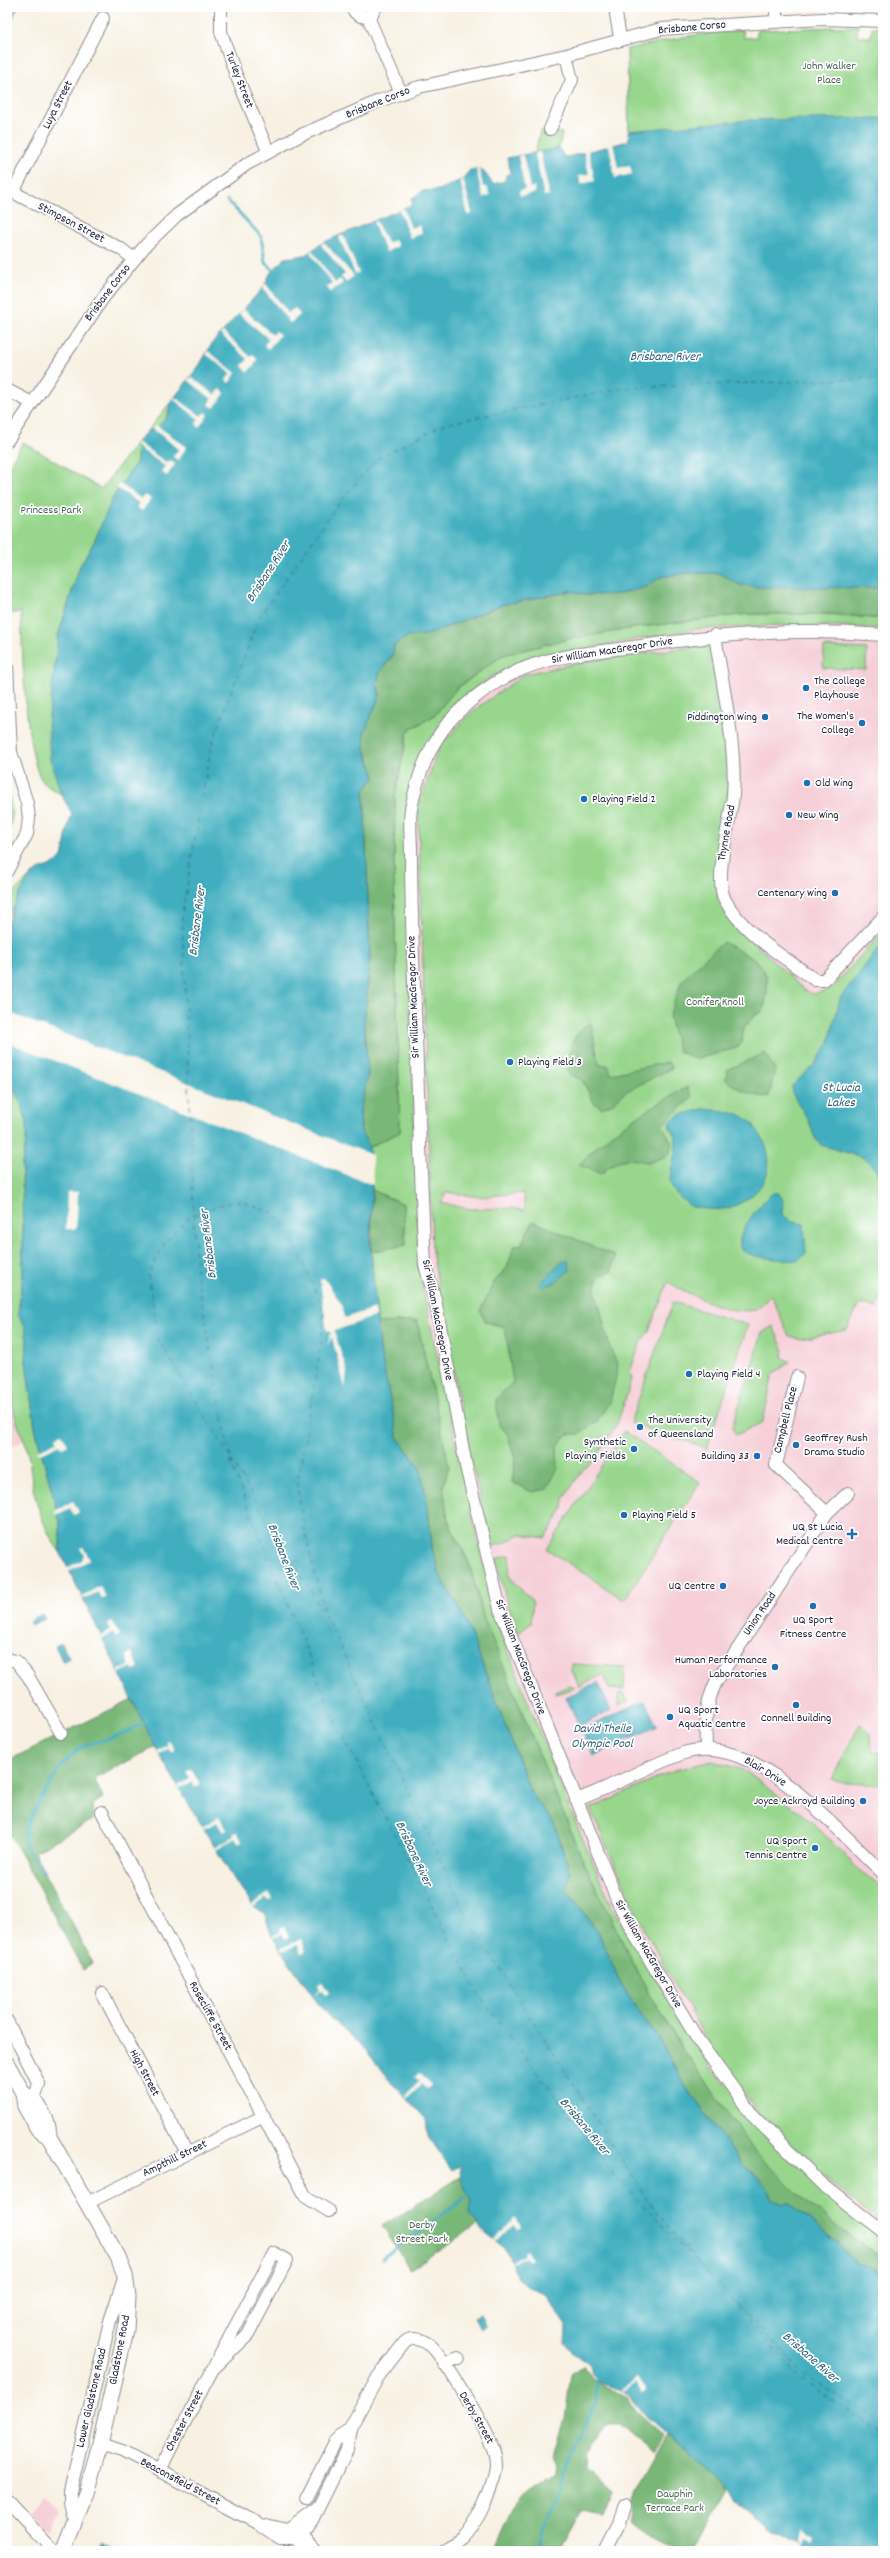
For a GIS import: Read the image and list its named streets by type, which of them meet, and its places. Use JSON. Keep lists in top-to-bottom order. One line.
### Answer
{"streets":{"main road":["Gladstone Road"],"street":["Brisbane Corso","Turley Street","Luya Street","Stimpson Street","Sir William MacGregor Drive","Thynne Road","Campbell Place","Union Road","Blair Drive","Rosecliffe Street","High Street","Ampthill Street","Lower Gladstone Road","Derby Street","Chester Street","Beaconsfield Street"]},"crossings":[["Brisbane Corso","Turley Street"],["Brisbane Corso","Stimpson Street"],["Luya Street","Stimpson Street"],["Sir William MacGregor Drive","Thynne Road"],["Sir William MacGregor Drive","Blair Drive"],["Campbell Place","Union Road"],["Union Road","Blair Drive"],["Rosecliffe Street","Ampthill Street"],["High Street","Ampthill Street"],["Ampthill Street","Gladstone Road"],["Gladstone Road","Lower Gladstone Road"],["Gladstone Road","Beaconsfield Street"],["Chester Street","Beaconsfield Street"]],"water":["Brisbane River","St Lucia Lakes","David Theile Olympic Pool"],"parks":["John Walker Place","Princess Park","Conifer Knoll","Derby Street Park","Dauphin Terrace Park"],"places":{"other":["The College Playhouse","Piddington Wing","The Women's College","Old Wing","Playing Field 2","New Wing","Centenary Wing","Playing Field 3","Playing Field 4","The University of Queensland","Geoffrey Rush Drama Studio","Synthetic Playing Fields","Building 33","Playing Field 5","UQ Centre","UQ Sport Fitness Centre","Human Performance Laboratories","Connell Building","UQ Sport Aquatic Centre","Joyce Ackroyd Building","UQ Sport Tennis Centre"],"health":["UQ St Lucia Medical Centre"]}}
